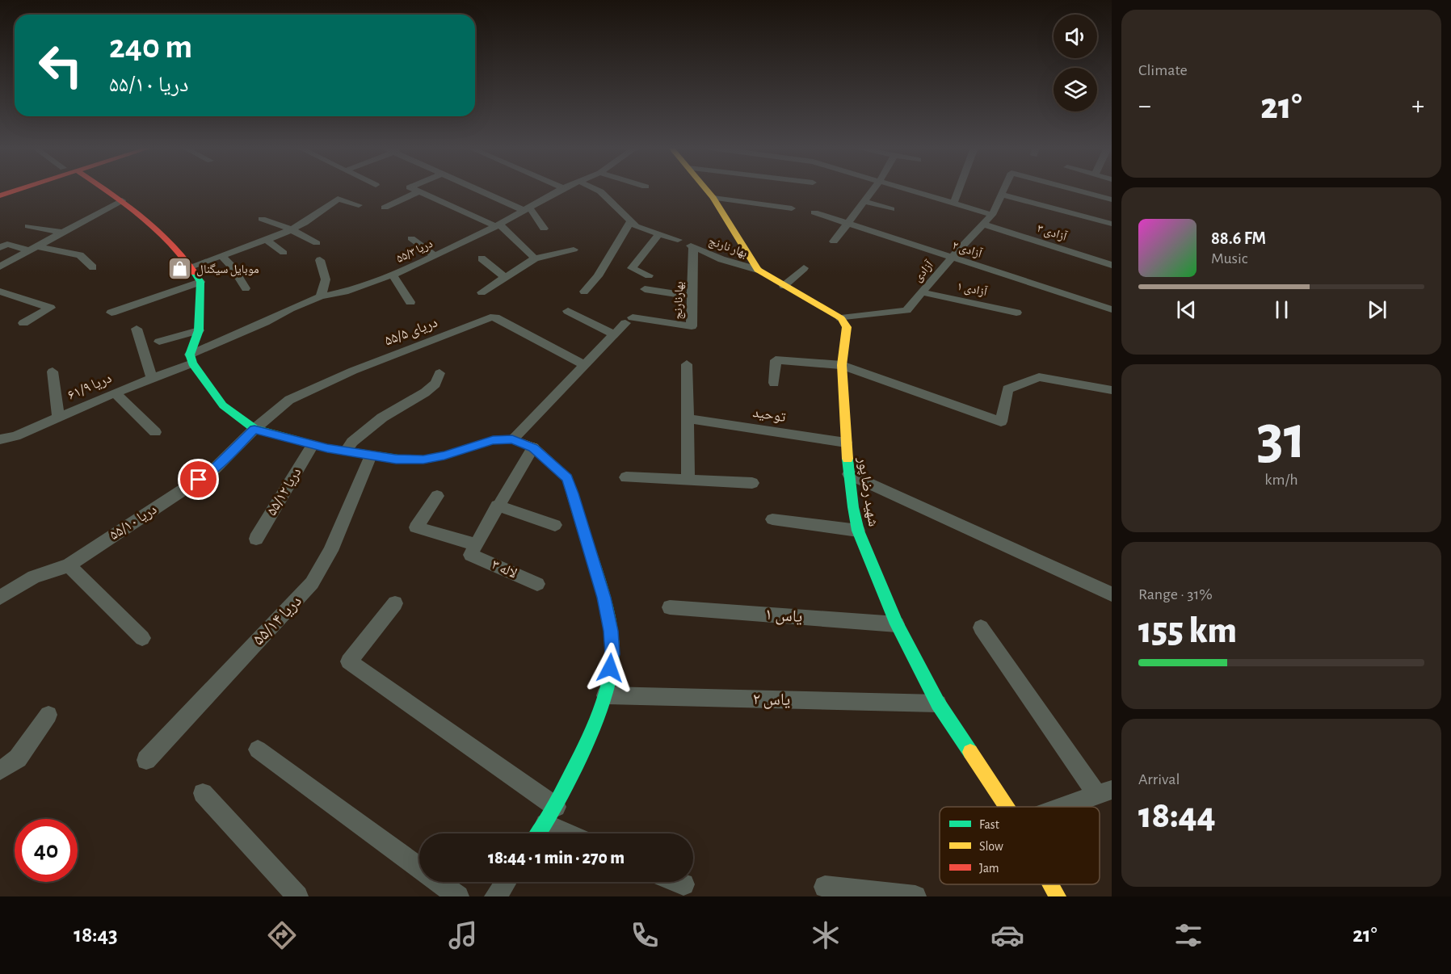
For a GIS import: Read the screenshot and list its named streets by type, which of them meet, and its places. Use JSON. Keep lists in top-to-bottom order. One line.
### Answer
{"streets":{"street":["آزادی ۳","بهار نارنج","آزادی ۲","دریا ۵۵/۳","آزادی","آزادی ۱","بهارنارنج","دریای ۵۵/۵","دریا ۶۱/۹","توحید","دریا ۵۵/۱۲","شهید رضا پور","دریا ۵۵/۱۰","لاله ۳","یاس ۱","دریا ۵۵/۱۴","یاس ۲"]},"crossings":[["آزادی ۳","آزادی"],["بهار نارنج","بهارنارنج"],["آزادی ۲","آزادی"],["دریا ۵۵/۳","دریا ۶۱/۹"],["آزادی","آزادی ۱"],["آزادی","شهید رضا پور"],["دریای ۵۵/۵","دریا ۵۵/۱۰"],["توحید","شهید رضا پور"],["شهید رضا پور","یاس ۱"],["شهید رضا پور","یاس ۲"]],"places":{"shop":["موبایل سیگنال"]},"legend":["Fast","Slow","Jam"],"page":{"tile":["Climate",["31","km/h"],["Range · 31%","155 km"],["Arrival","18:44"]],"turn":["240 m","دریا ۵۵/۱۰"],"heat":["−","21°","+"],"song":["88.6 FM","Music"],"limit":"40","trip":"18:44 · 1 min · 270 m","tabs":["18:43","21°"]}}
